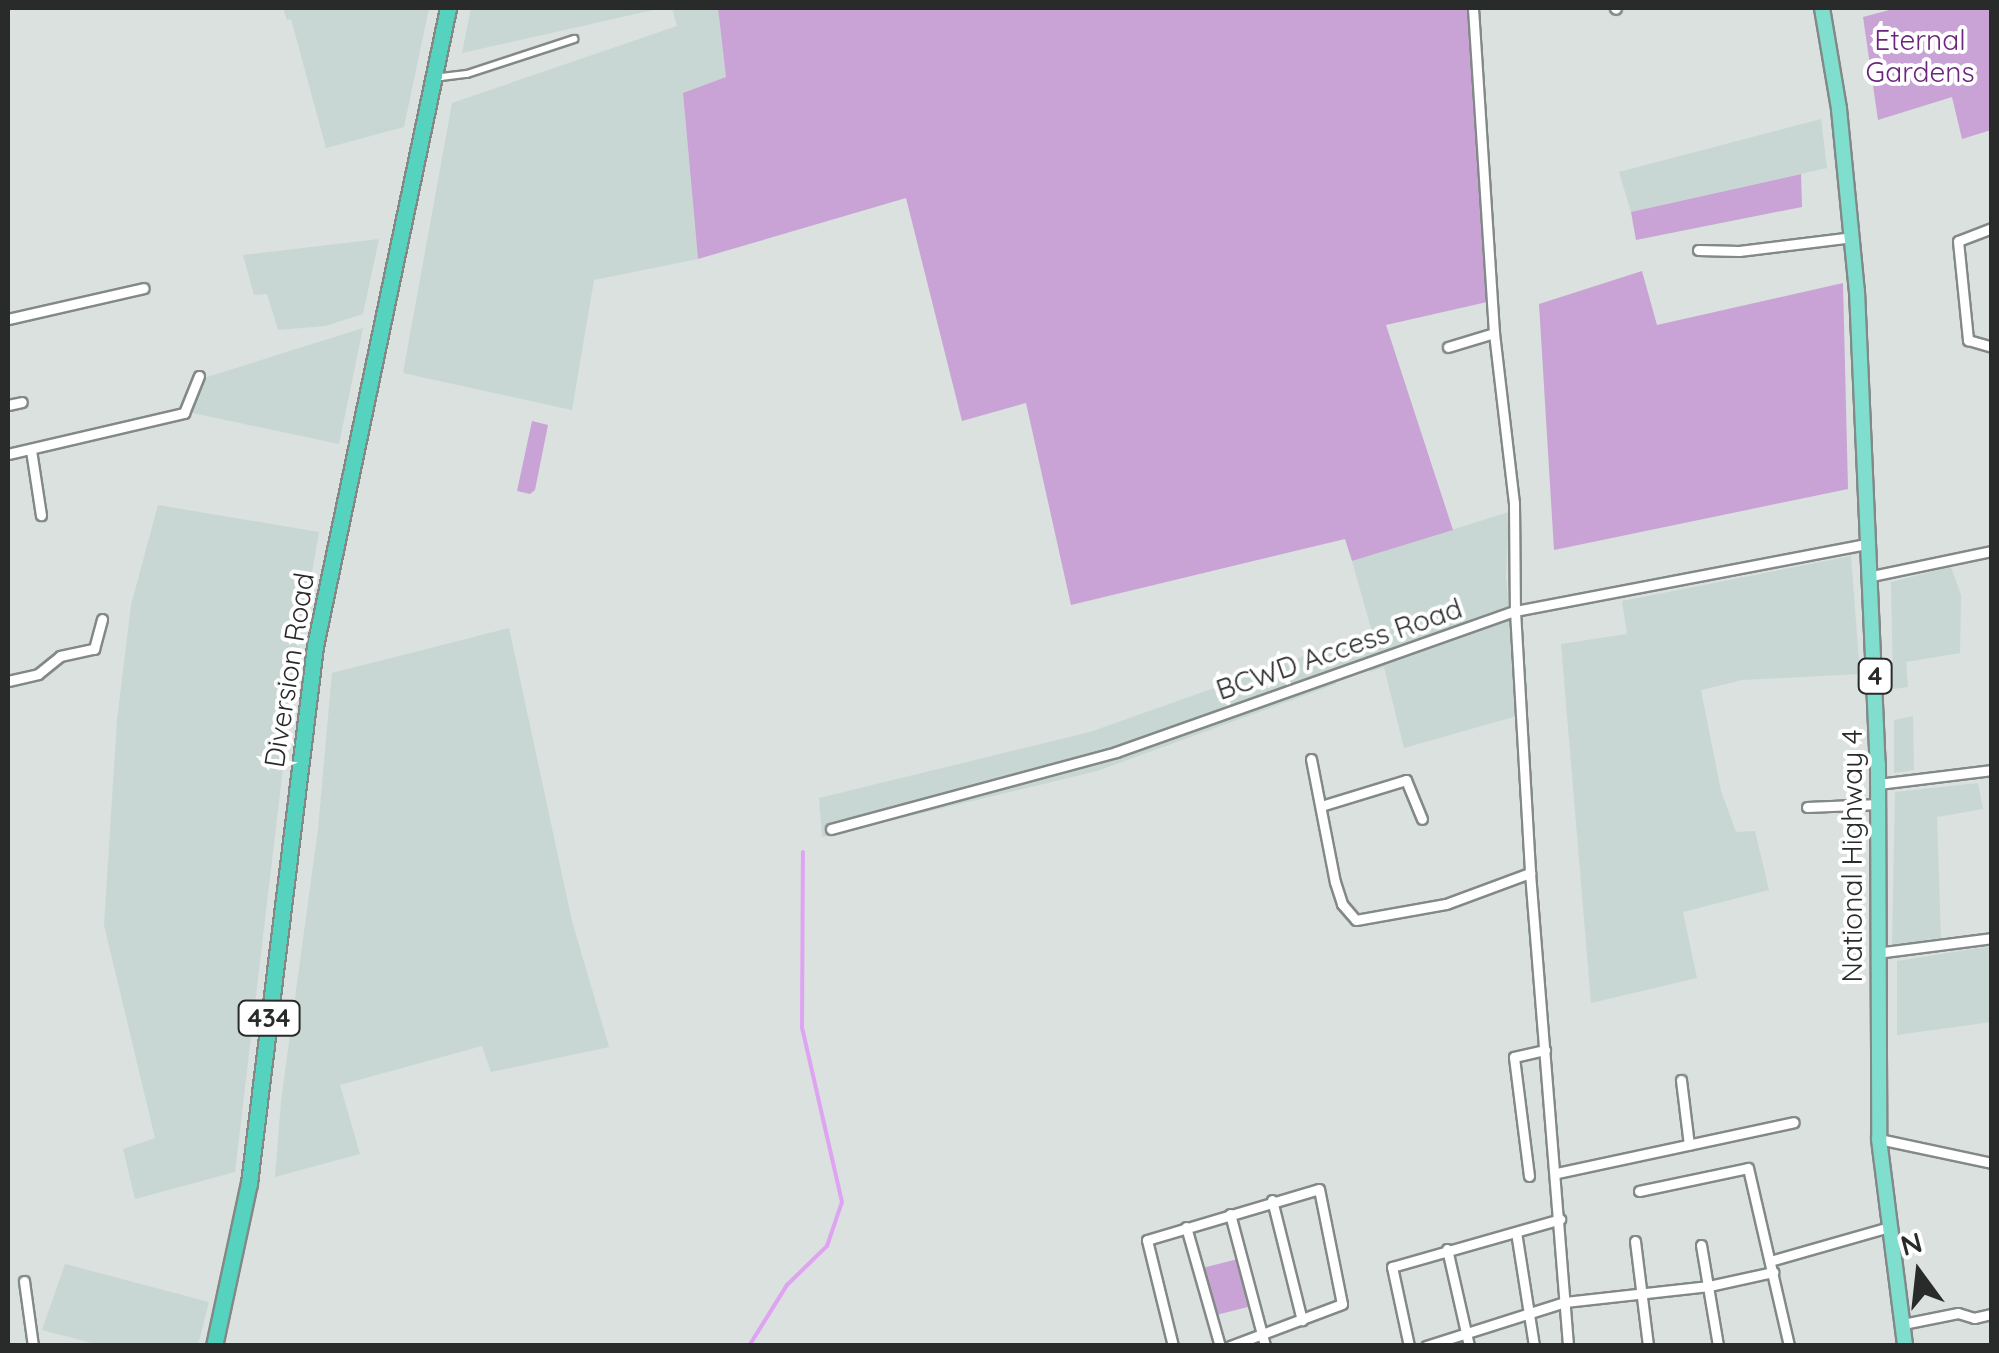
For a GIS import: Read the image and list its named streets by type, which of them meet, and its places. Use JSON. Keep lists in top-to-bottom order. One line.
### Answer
{"streets":{"highway":["Diversion Road","434"],"main road":["4","National Highway 4"],"street":["BCWD Access Road"]},"crossings":[["BCWD Access Road","National Highway 4"]],"parks":["Eternal Gardens"],"north":"top"}
